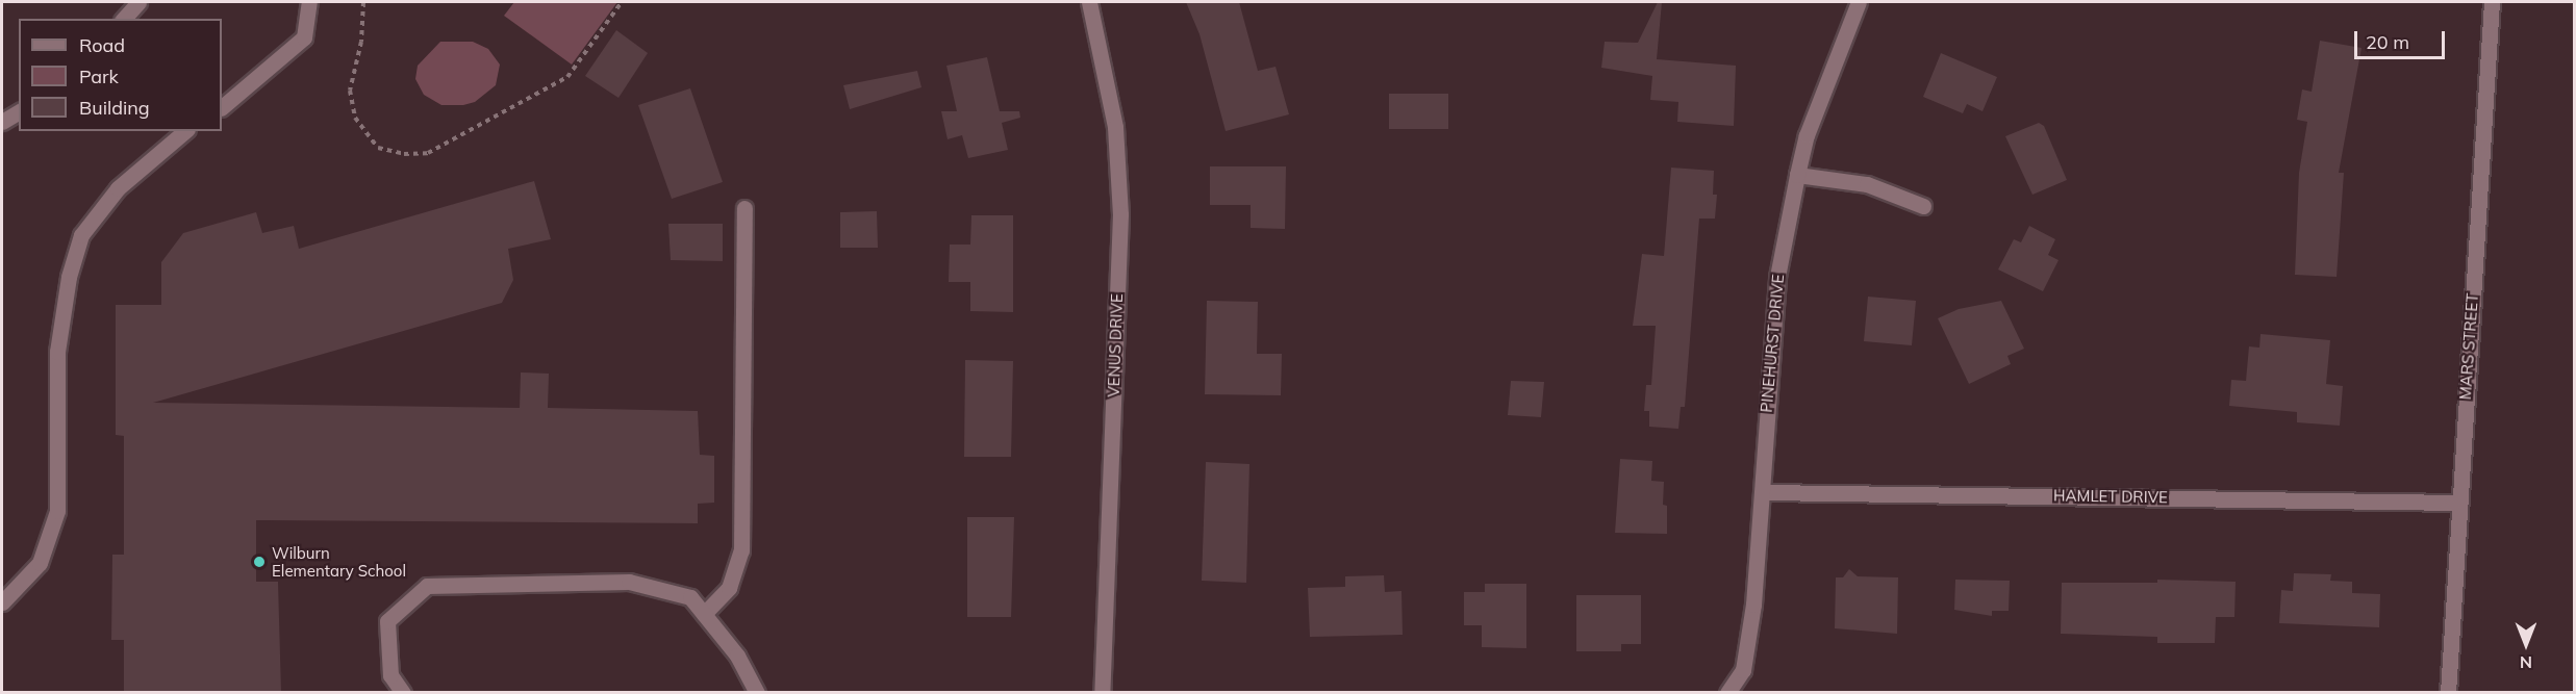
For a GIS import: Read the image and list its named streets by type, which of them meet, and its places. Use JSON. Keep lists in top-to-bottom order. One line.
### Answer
{"streets":{"street":["PINEHURST DRIVE","VENUS DRIVE","MARS STREET","HAMLET DRIVE"]},"crossings":[["PINEHURST DRIVE","HAMLET DRIVE"],["MARS STREET","HAMLET DRIVE"]],"places":["Wilburn Elementary School"],"legend":["Road","Park","Building"],"scale_bar":"20 m","north":"bottom"}
